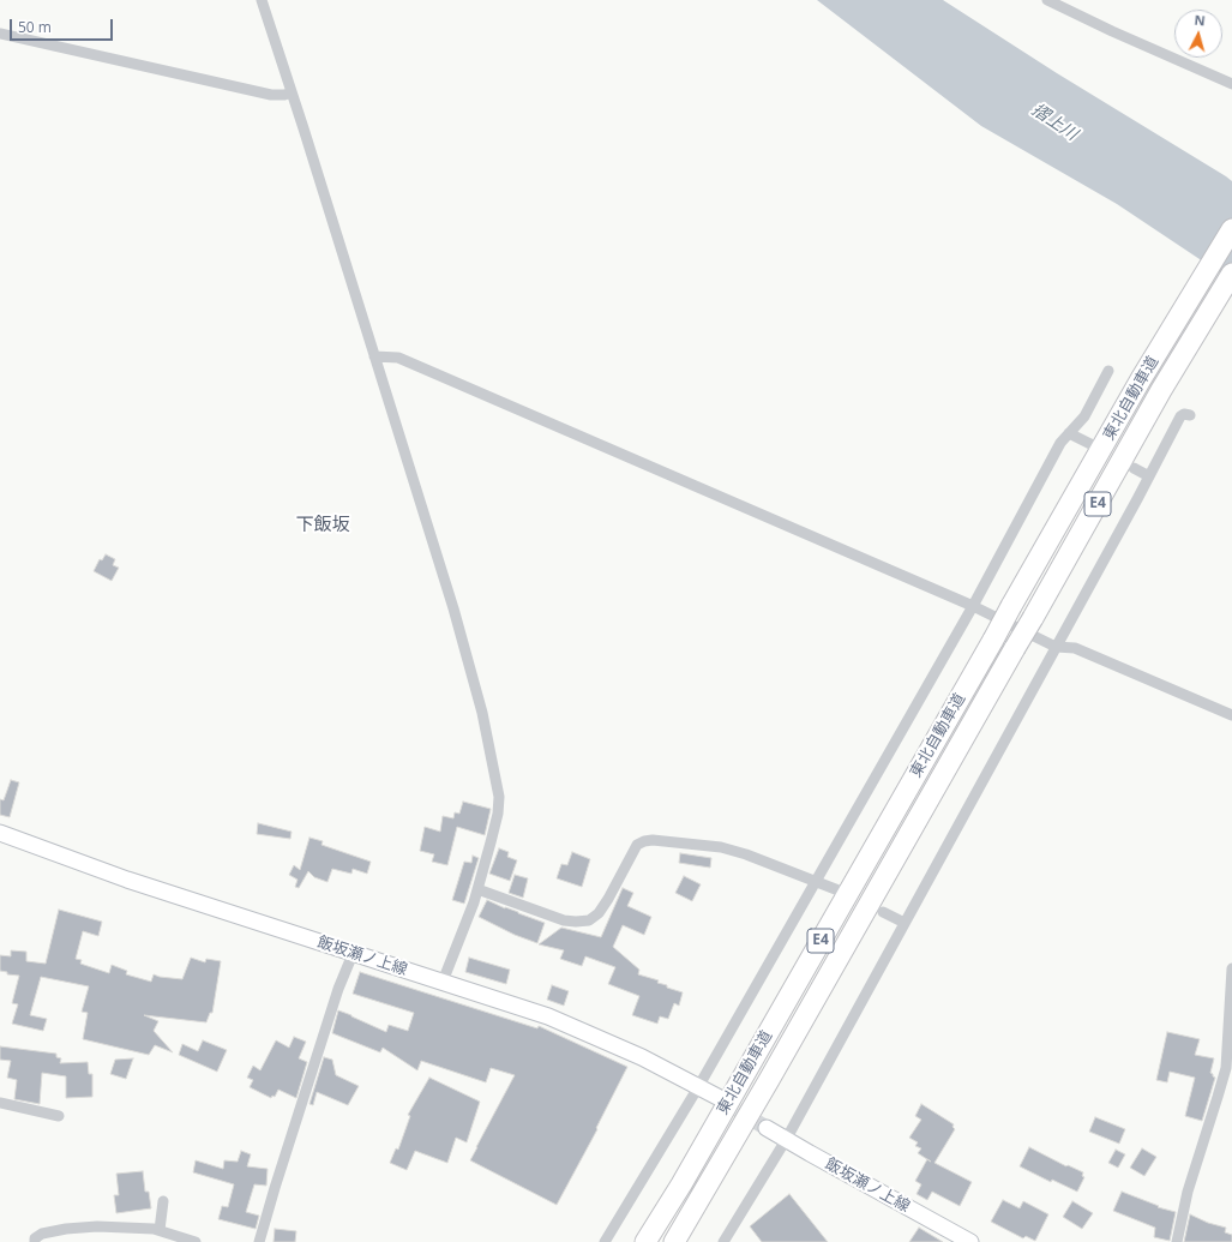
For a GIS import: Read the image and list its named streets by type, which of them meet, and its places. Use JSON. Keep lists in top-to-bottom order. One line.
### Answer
{"streets":{"highway":["東北自動車道","E4"],"main road":["飯坂瀬ノ上線"]},"districts":["下飯坂"],"water":["摺上川"],"scale_bar":"50 m","north":"top"}
